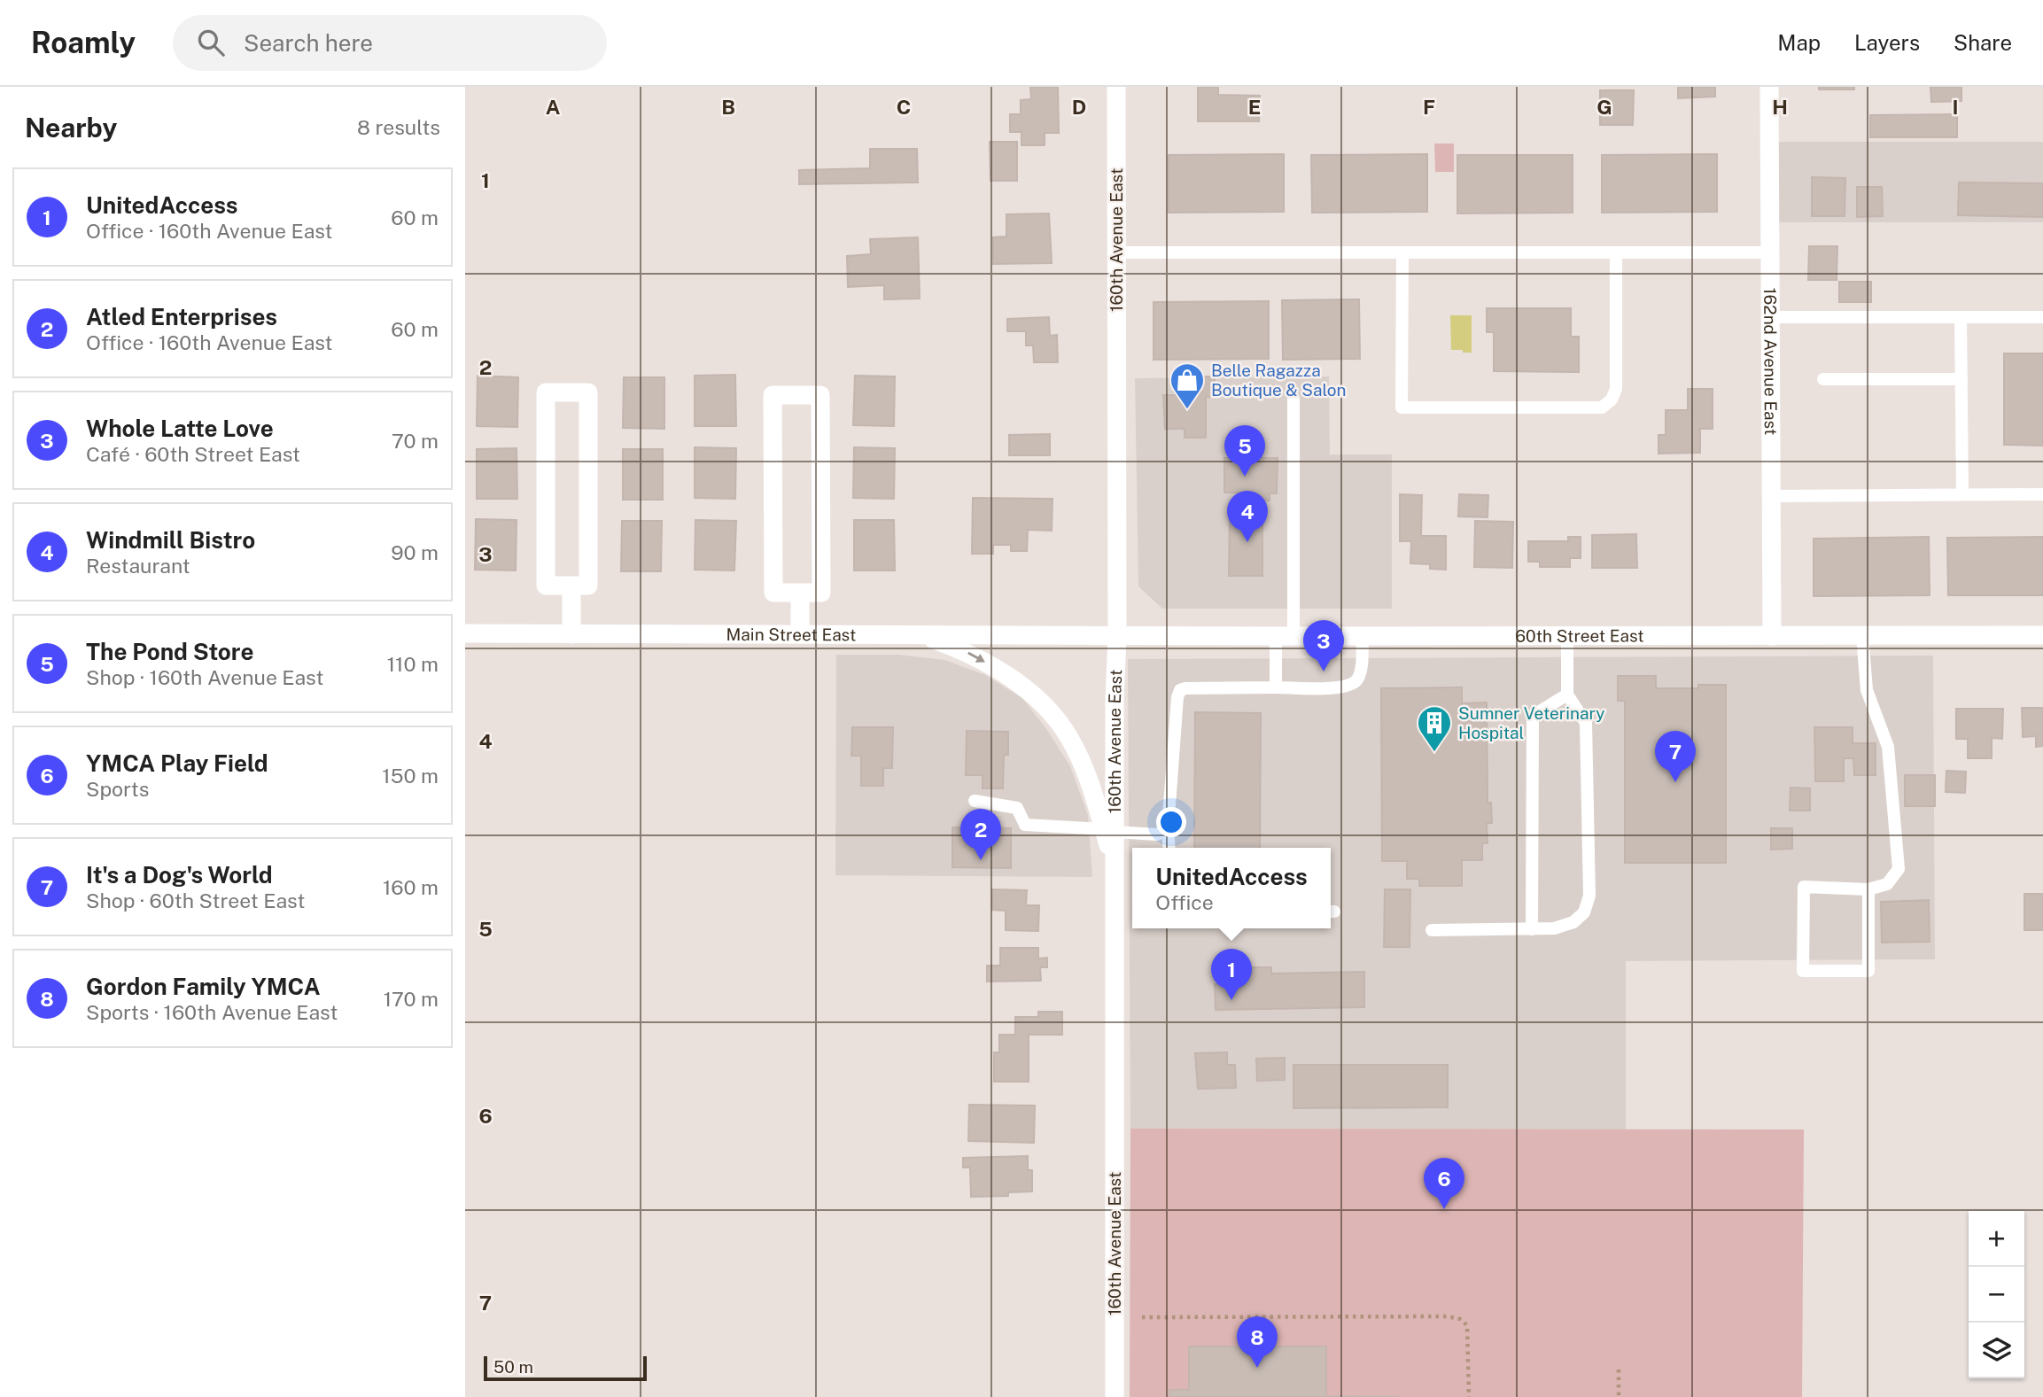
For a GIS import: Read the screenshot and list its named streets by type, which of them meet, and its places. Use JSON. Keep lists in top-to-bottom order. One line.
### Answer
{"streets":{"street":["160th Avenue East","162nd Avenue East","Main Street East","60th Street East"]},"crossings":[["160th Avenue East","Main Street East"],["160th Avenue East","60th Street East"],["162nd Avenue East","60th Street East"],["Main Street East","60th Street East"]],"places":{"shop":["Belle Ragazza Boutique & Salon"],"building":["Sumner Veterinary Hospital"]},"scale_bar":"50 m","page":{"header":"Roamly","search":"Search here","nav":["Map","Layers","Share"],"heading":["Nearby","8 results"],"list":[{"mark":"1","name":"UnitedAccess","note":"Office · 160th Avenue East","value":"60 m"},{"mark":"2","name":"Atled Enterprises","note":"Office · 160th Avenue East","value":"60 m"},{"mark":"3","name":"Whole Latte Love","note":"Café · 60th Street East","value":"70 m"},{"mark":"4","name":"Windmill Bistro","note":"Restaurant","value":"90 m"},{"mark":"5","name":"The Pond Store","note":"Shop · 160th Avenue East","value":"110 m"},{"mark":"6","name":"YMCA Play Field","note":"Sports","value":"150 m"},{"mark":"7","name":"It's a Dog's World","note":"Shop · 60th Street East","value":"160 m"},{"mark":"8","name":"Gordon Family YMCA","note":"Sports · 160th Avenue East","value":"170 m"}],"pins":["5","4","3","7","2","1","6","8"],"popup":["UnitedAccess","Office"],"map_buttons":["+","−"],"scale":"50 m"},"grid":{"columns":["A","B","C","D","E","F","G","H","I"],"rows":["1","2","3","4","5","6","7"]}}
